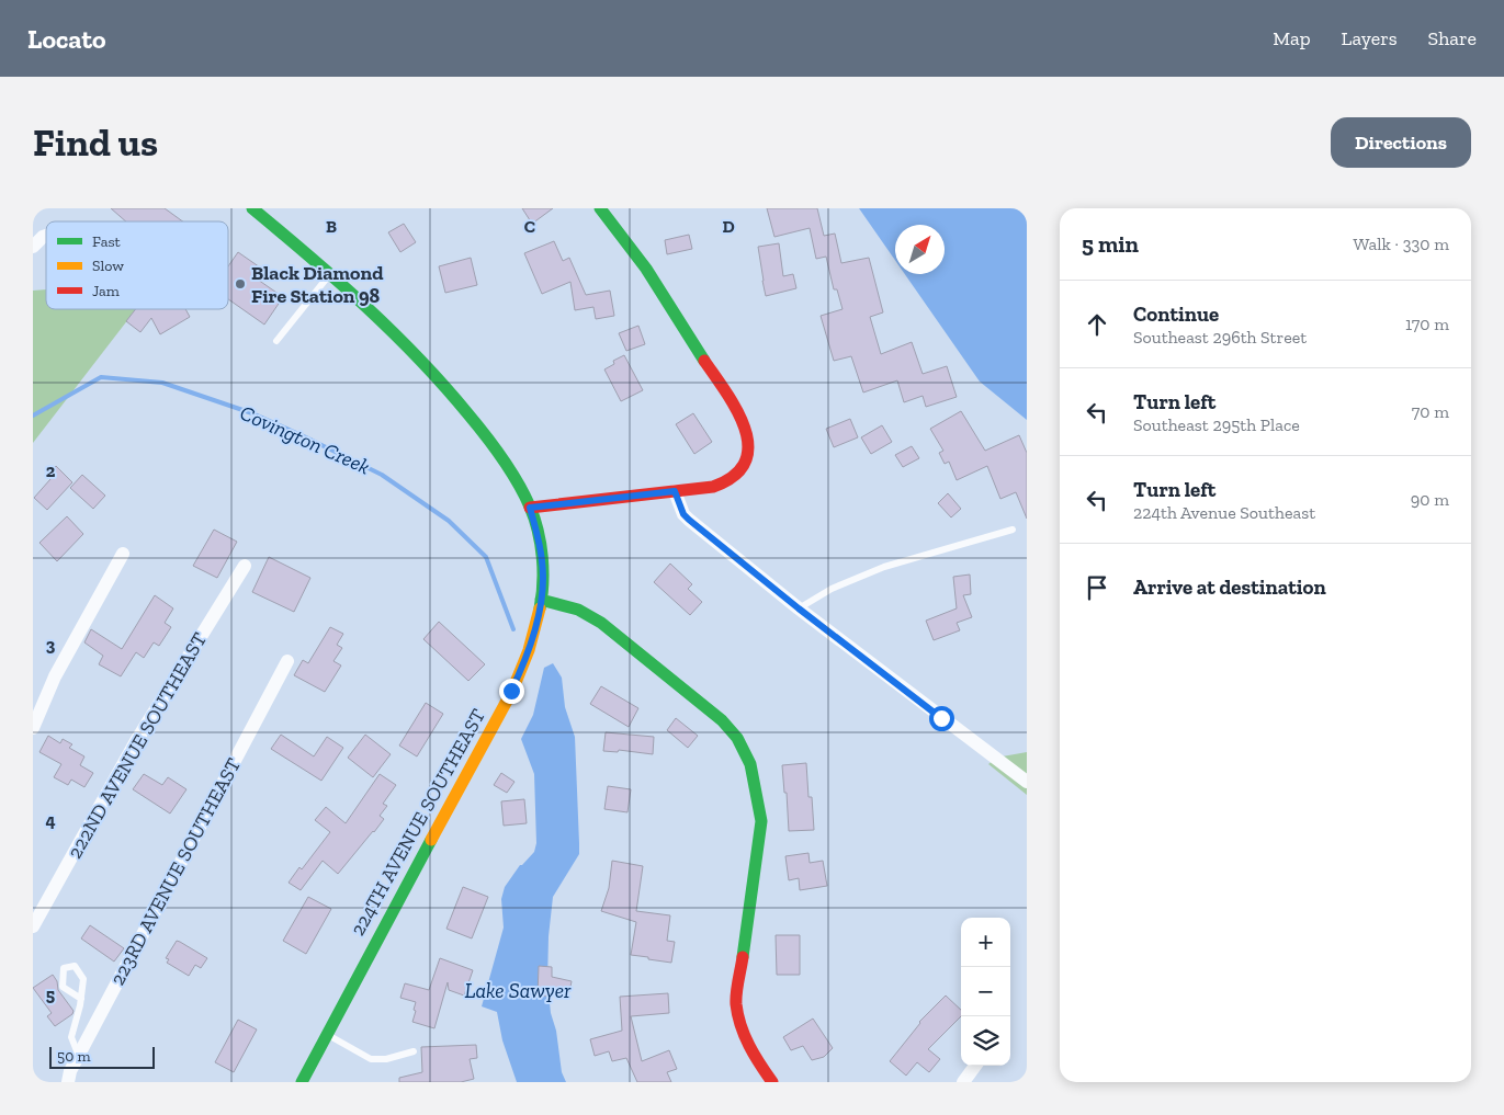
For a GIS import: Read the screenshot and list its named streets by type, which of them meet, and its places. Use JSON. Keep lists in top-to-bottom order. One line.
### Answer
{"streets":{"street":["222ND AVENUE SOUTHEAST","224TH AVENUE SOUTHEAST","223RD AVENUE SOUTHEAST"]},"water":["Covington Creek","Lake Sawyer"],"places":["Black Diamond Fire Station 98"],"legend":["Fast","Slow","Jam"],"scale_bar":"50 m","north":"top right","page":{"header":"Locato","nav":["Map","Layers","Share"],"buttons":"Directions","title":"Find us","heading":["5 min","Walk · 330 m"],"list":[["Continue","Southeast 296th Street","170 m"],["Turn left","Southeast 295th Place","70 m"],["Turn left","224th Avenue Southeast","90 m"],"Arrive at destination"],"map_buttons":["+","−"],"scale":"50 m"},"grid":{"columns":["B","C","D"],"rows":["2","3","4","5"]}}
